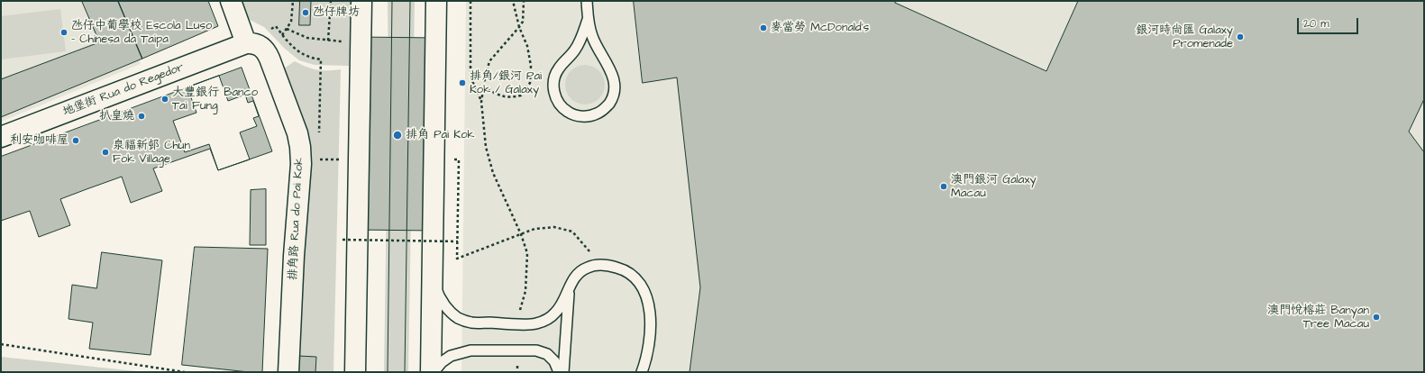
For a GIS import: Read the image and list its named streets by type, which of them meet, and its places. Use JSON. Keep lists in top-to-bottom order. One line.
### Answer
{"streets":{"main road":["地堡街 Rua do Regedor","排角路 Rua do Pai Kok"]},"crossings":[["地堡街 Rua do Regedor","排角路 Rua do Pai Kok"]],"places":["氹仔牌坊","麥當勞 McDonald's","氹仔中葡學校 Escola Luso - Chinesa da Taipa","銀河時尚匯 Galaxy Promenade","排角/銀河 Pai Kok / Galaxy","大豐銀行 Banco Tai Fung","扒皇燒","排角 Pai Kok","利安咖啡屋","泉福新邨 Chun Fok Village","澳門銀河 Galaxy Macau","澳門悅榕莊 Banyan Tree Macau"],"scale_bar":"20 m"}
